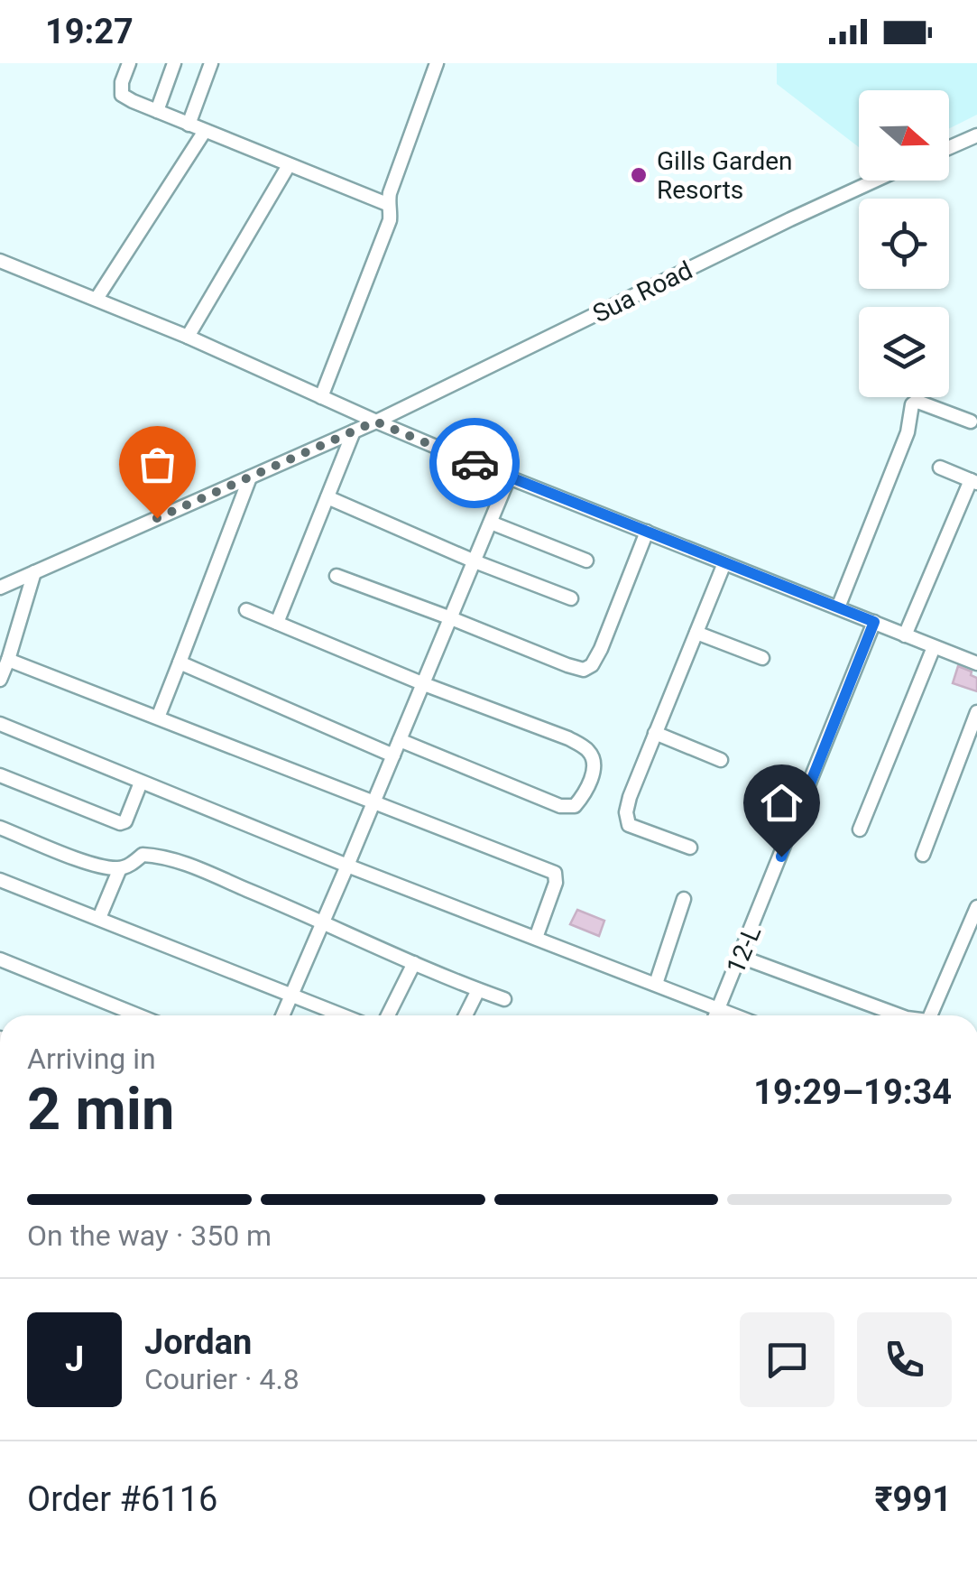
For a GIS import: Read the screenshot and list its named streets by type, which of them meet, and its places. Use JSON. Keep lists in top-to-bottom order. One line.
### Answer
{"streets":{"street":["Sua Road","12-L"]},"places":["Gills Garden Resorts"],"north":"right","page":{"status":"19:27","heading":["2 min","Arriving in","19:29–19:34"],"panel":["Jordan","Courier · 4.8","Order #6116","₹991"],"bar":"On the way · 350 m","round":"J"}}
